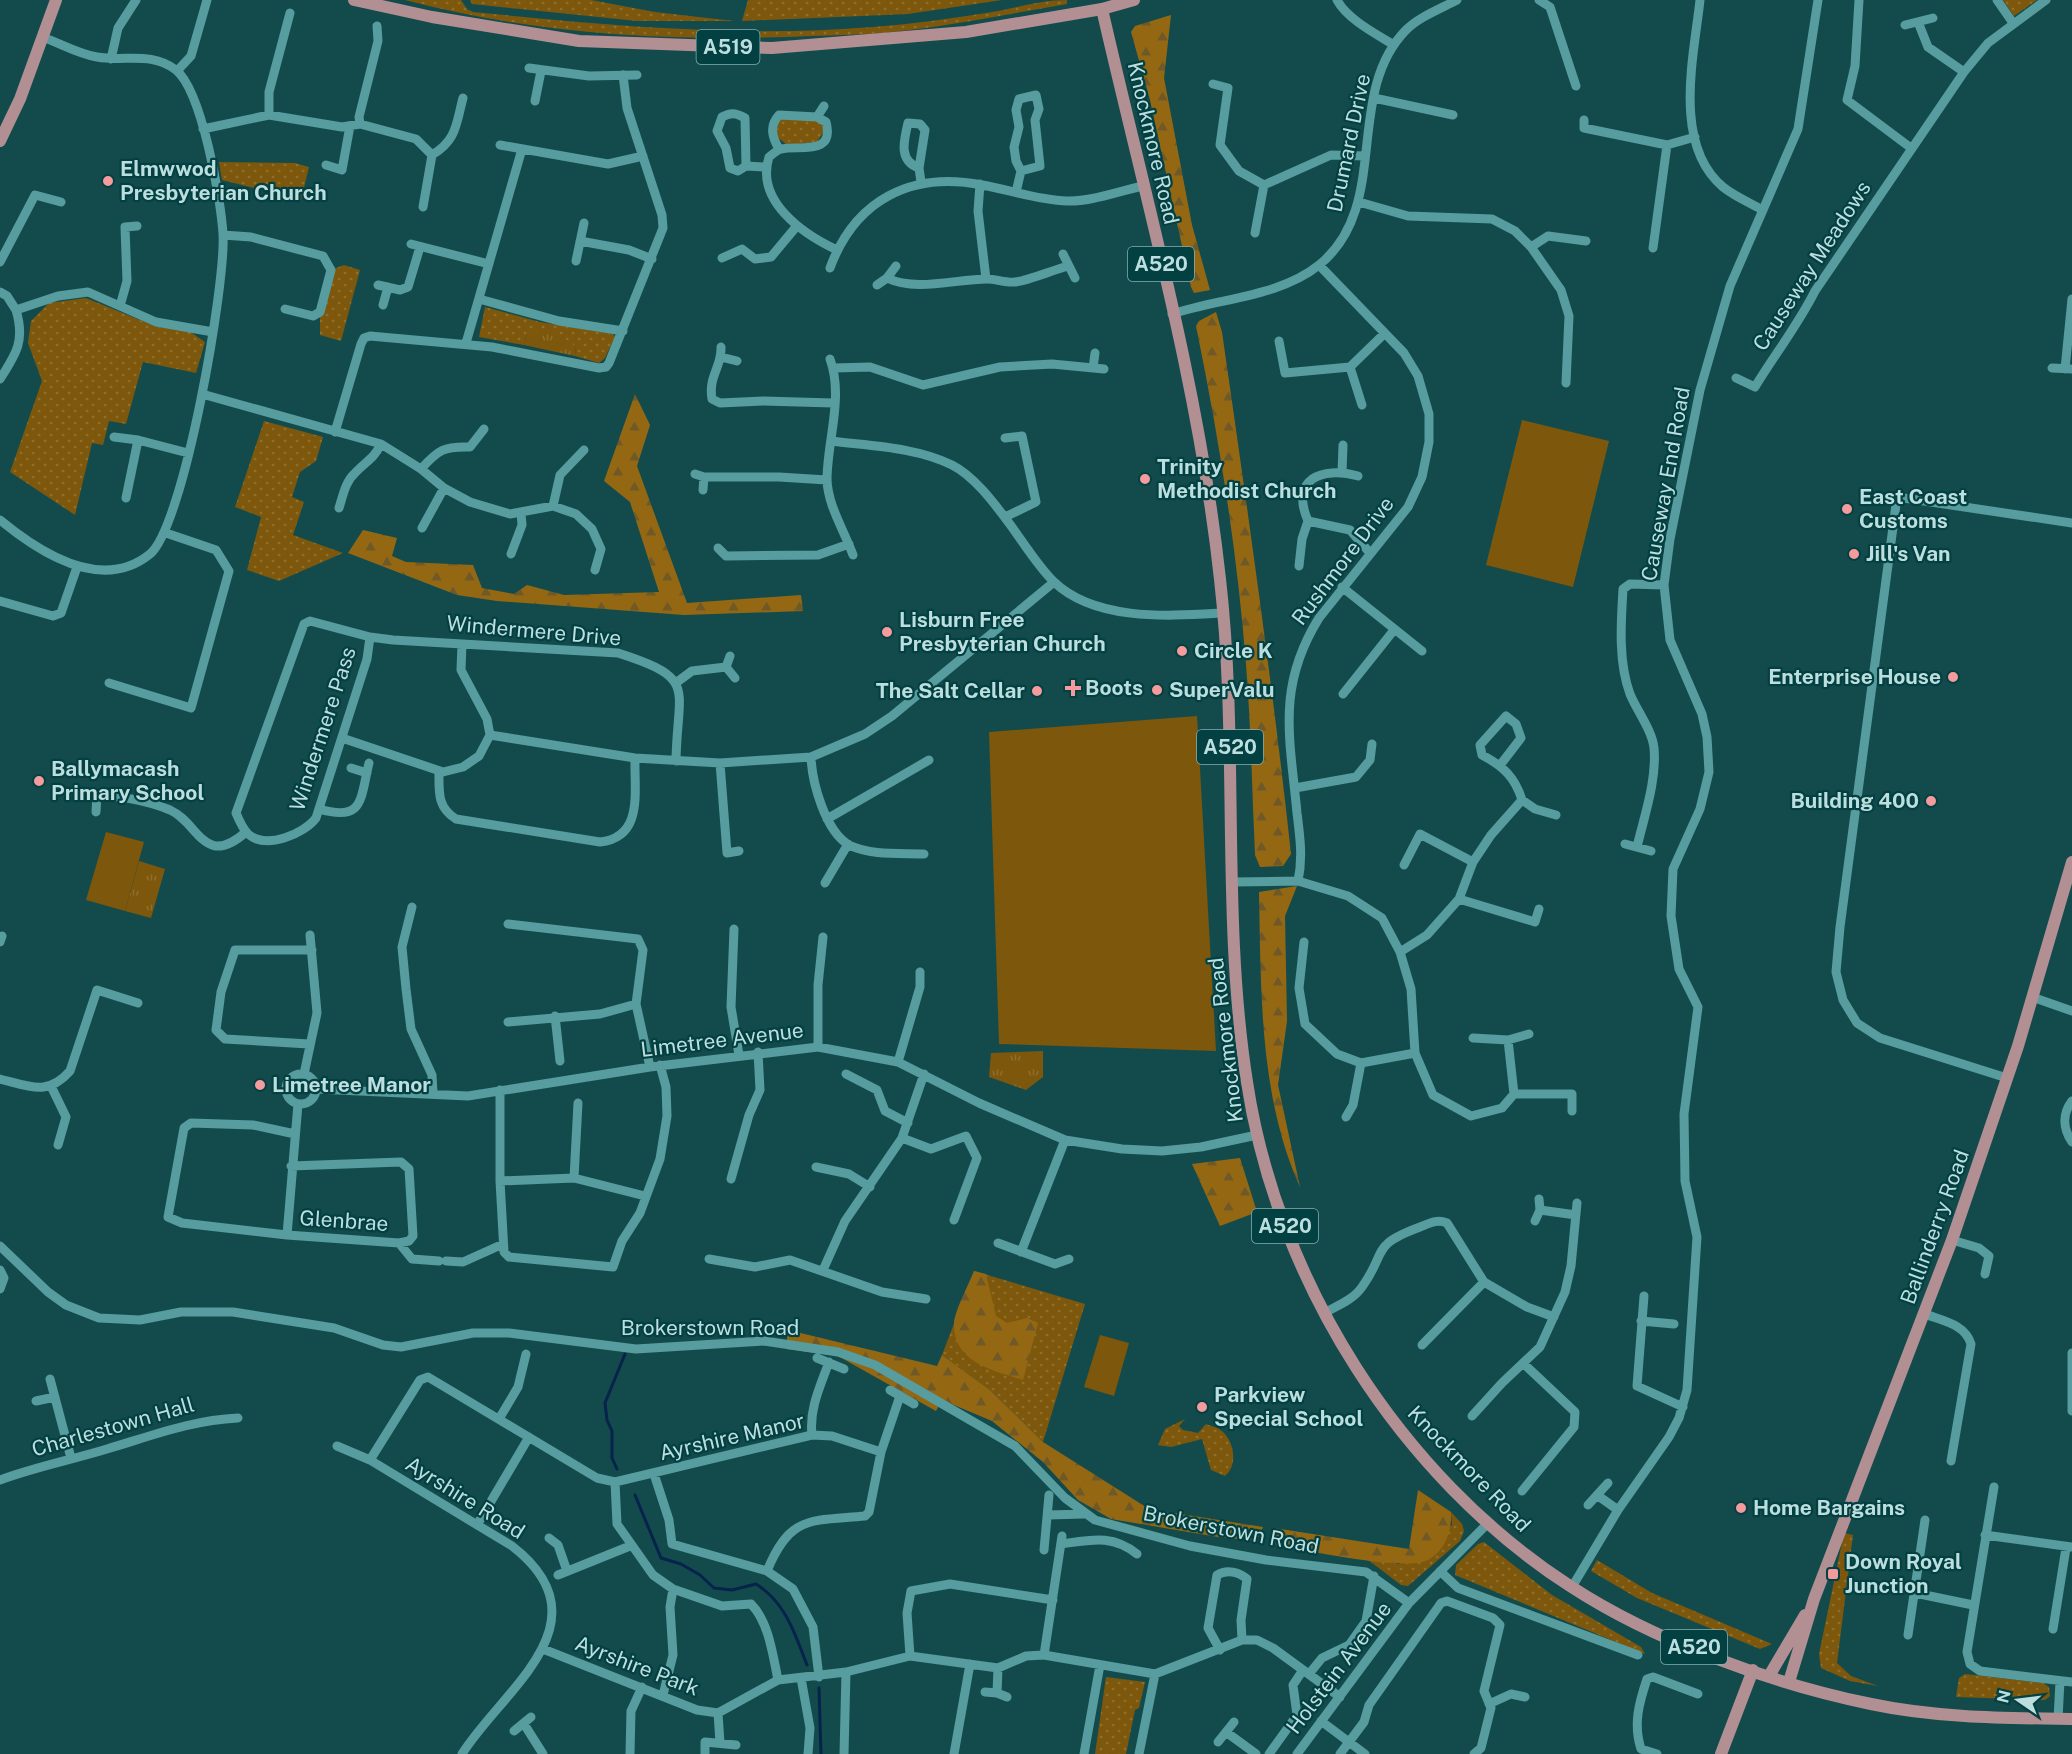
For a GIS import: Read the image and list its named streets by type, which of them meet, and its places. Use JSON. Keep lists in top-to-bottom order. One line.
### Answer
{"streets":{"main road":["A519","Knockmore Road","A520","Ballinderry Road"],"street":["Drumard Drive","Causeway Meadows","Causeway End Road","Rushmore Drive","Windermere Drive","Windermere Pass","Limetree Avenue","Glenbrae","Brokerstown Road","Charlestown Hall","Ayrshire Manor","Ayrshire Road","Ayrshire Park","Holstein Avenue"]},"crossings":[["A519","Knockmore Road"],["Knockmore Road","Drumard Drive"],["Knockmore Road","Causeway End Road"],["Knockmore Road","Limetree Avenue"],["Knockmore Road","Ballinderry Road"],["Drumard Drive","Rushmore Drive"],["Windermere Drive","Windermere Pass"],["Limetree Avenue","Glenbrae"],["Brokerstown Road","Holstein Avenue"],["Ayrshire Road","Ayrshire Park"]],"places":{"other":["Elmwwod Presbyterian Church","Trinity Methodist Church","East Coast Customs","Jill's Van","Lisburn Free Presbyterian Church","Circle K","Enterprise House","SuperValu","The Salt Cellar","Ballymacash Primary School","Building 400","Limetree Manor","Parkview Special School","Home Bargains"],"health":["Boots"],"transit":["Down Royal Junction"]},"north":"left"}
